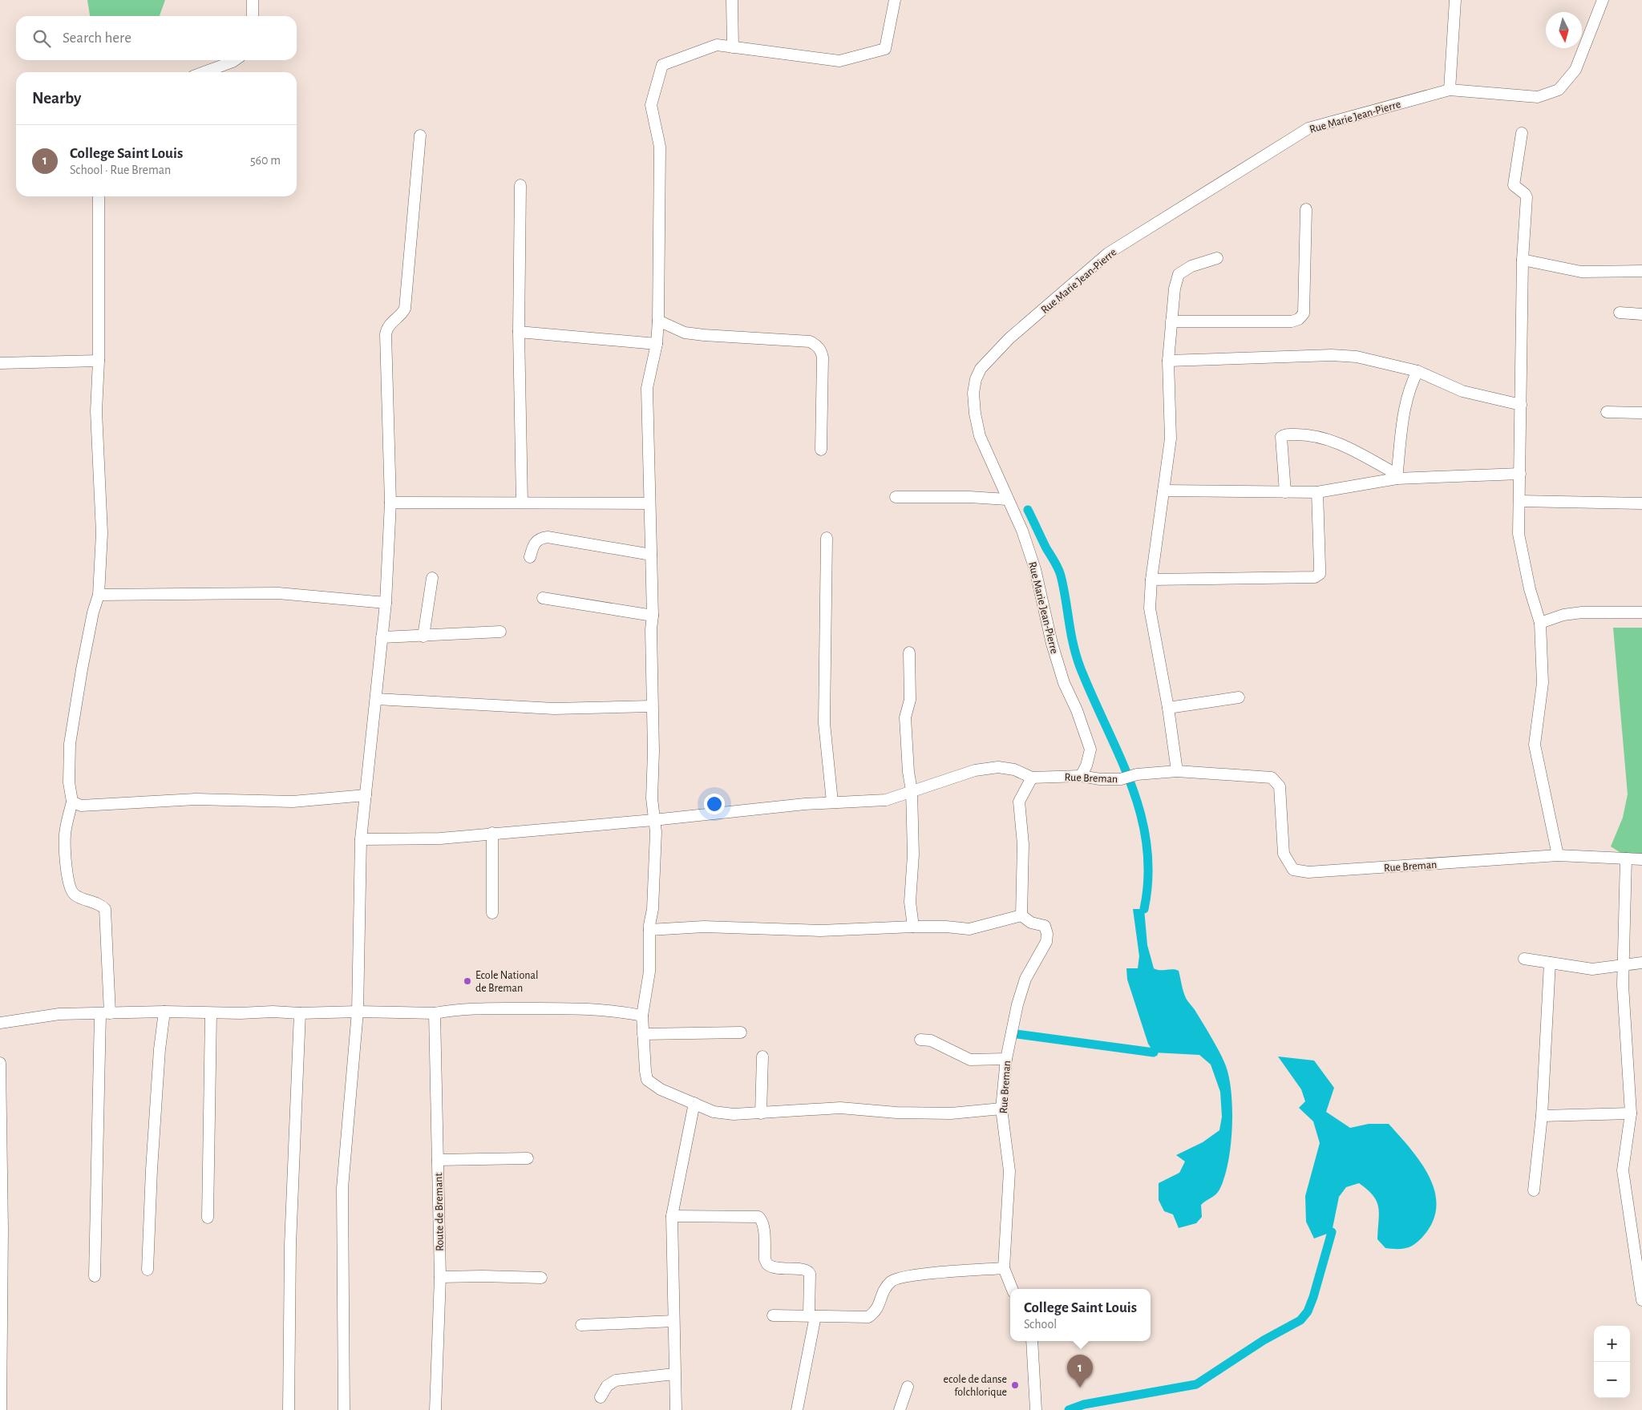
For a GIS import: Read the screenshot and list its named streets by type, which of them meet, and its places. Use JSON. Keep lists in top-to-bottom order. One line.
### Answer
{"streets":{"street":["Rue Marie Jean-Pierre","Rue Breman","Route de Bremant"]},"crossings":[["Rue Marie Jean-Pierre","Rue Breman"]],"places":["Ecole National de Breman","ecole de danse folchlorique"],"north":"bottom","page":{"search":"Search here","heading":"Nearby","list":[{"mark":"1","name":"College Saint Louis","note":"School · Rue Breman","value":"560 m"}],"popup":["College Saint Louis","School"],"map_buttons":["+","−"],"pins":"1"}}
